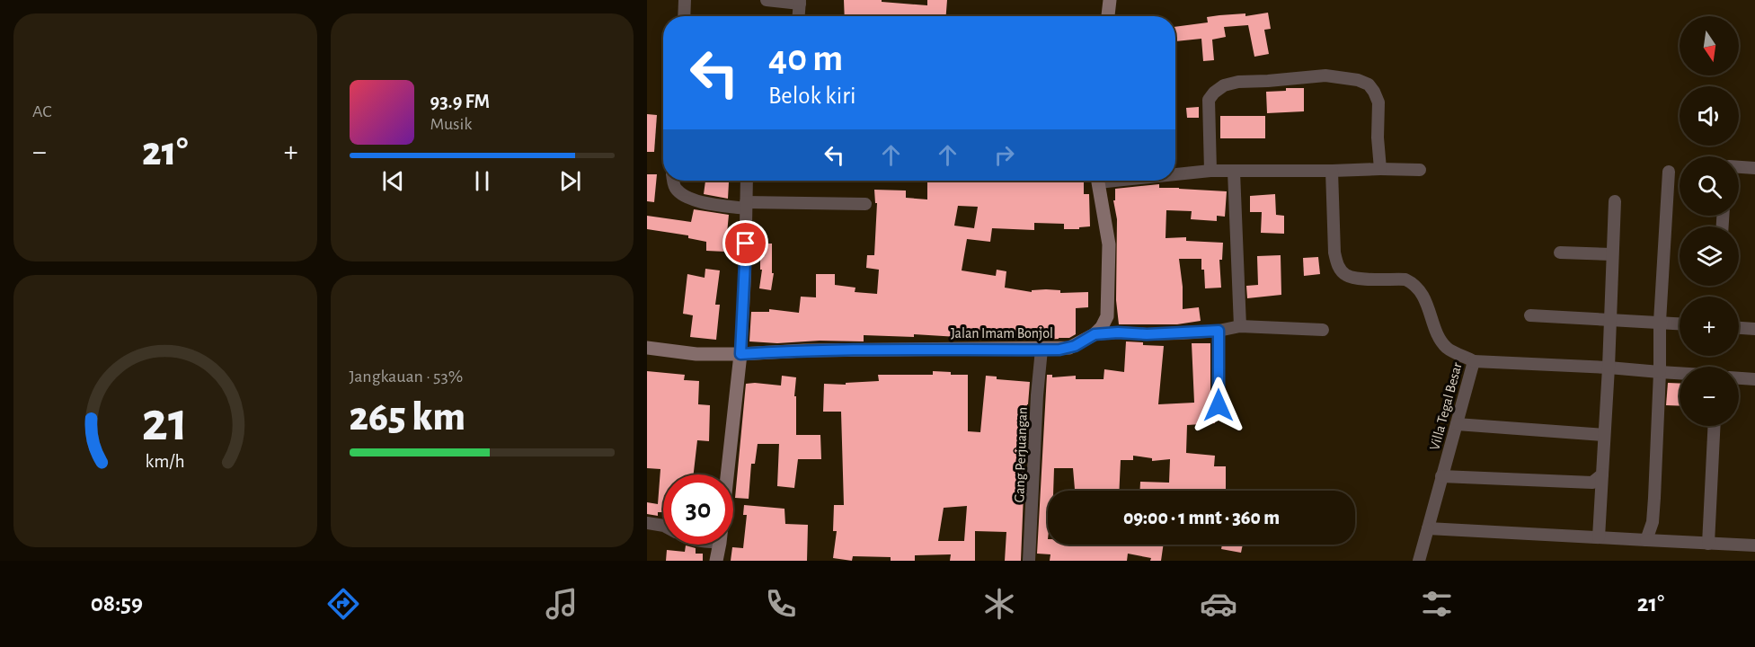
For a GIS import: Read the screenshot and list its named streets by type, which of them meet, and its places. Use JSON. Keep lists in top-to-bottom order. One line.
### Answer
{"streets":{"street":["Jalan Imam Bonjol","Villa Tegal Besar","Gang Perjuangan"]},"crossings":[["Jalan Imam Bonjol","Gang Perjuangan"]],"north":"bottom","page":{"tile":["AC",["Jangkauan · 53%","265 km"]],"map_buttons":["+","−"],"turn":["40 m","Belok kiri"],"song":["93.9 FM","Musik"],"heat":["−","21°","+"],"limit":"30","trip":"09:00 · 1 mnt · 360 m","tabs":["08:59","21°"],"gauge":["21","km/h"]}}
